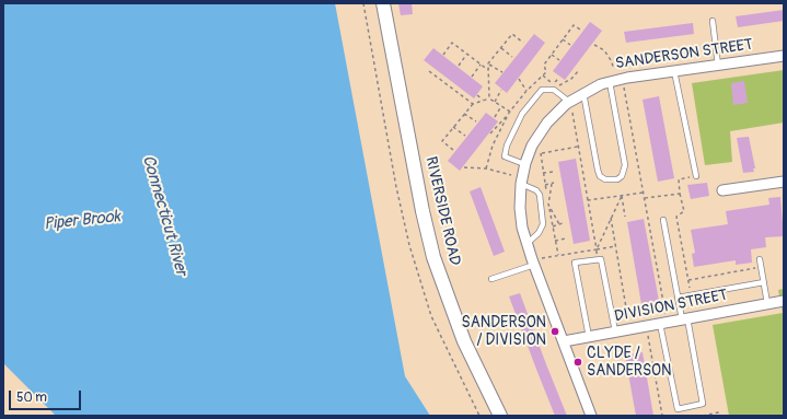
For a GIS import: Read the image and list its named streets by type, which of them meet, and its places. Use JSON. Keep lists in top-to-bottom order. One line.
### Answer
{"streets":{"street":["SANDERSON STREET","RIVERSIDE ROAD","DIVISION STREET"]},"crossings":[["SANDERSON STREET","DIVISION STREET"]],"water":["Connecticut River","Piper Brook"],"places":["SANDERSON / DIVISION","CLYDE / SANDERSON"],"scale_bar":"50 m"}
